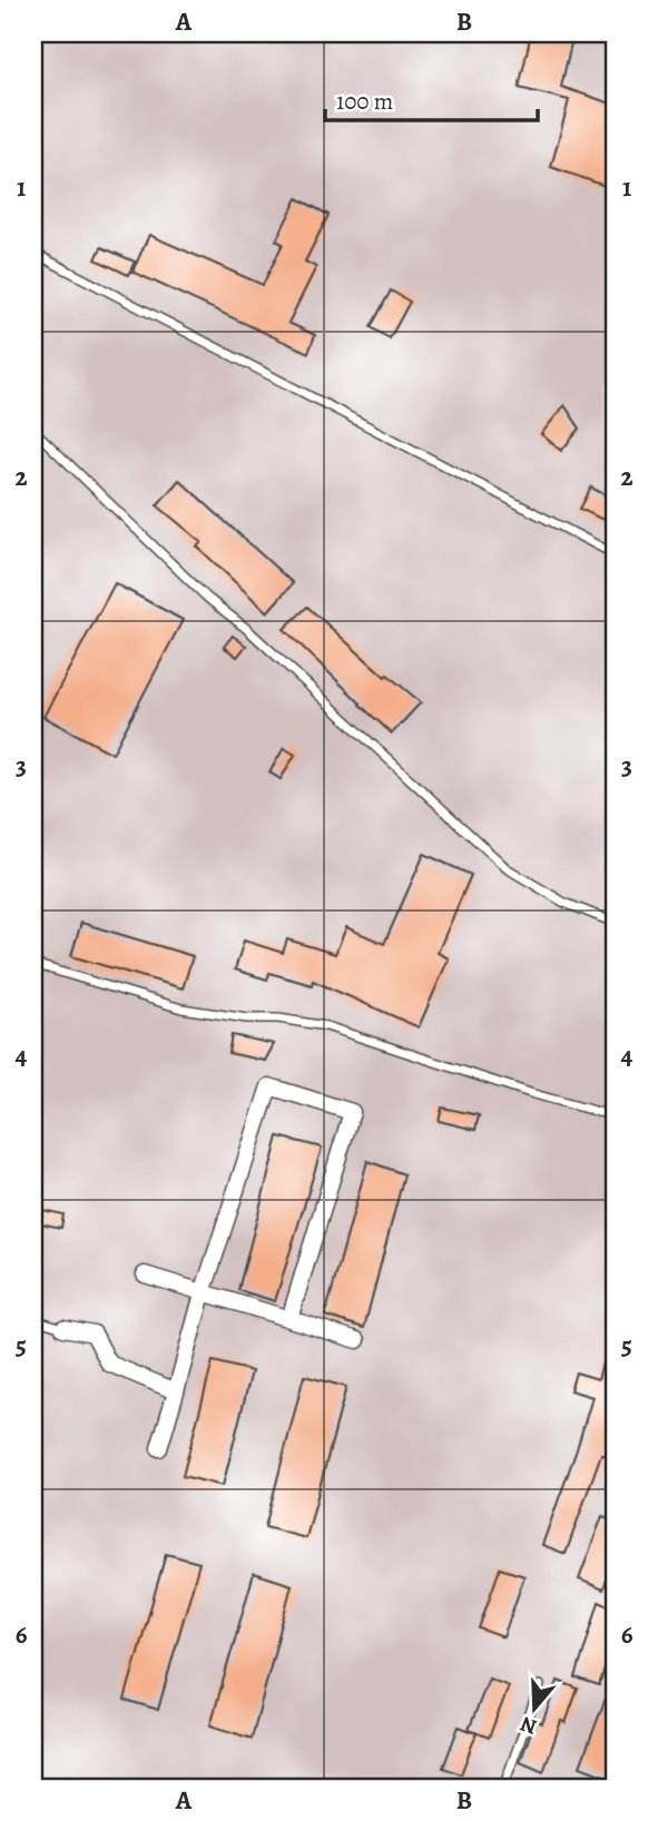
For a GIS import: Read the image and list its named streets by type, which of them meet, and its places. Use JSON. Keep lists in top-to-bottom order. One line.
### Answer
{"scale_bar":"100 m","north":"bottom","grid":{"columns":["A","B"],"rows":["1","2","3","4","5","6"]}}
